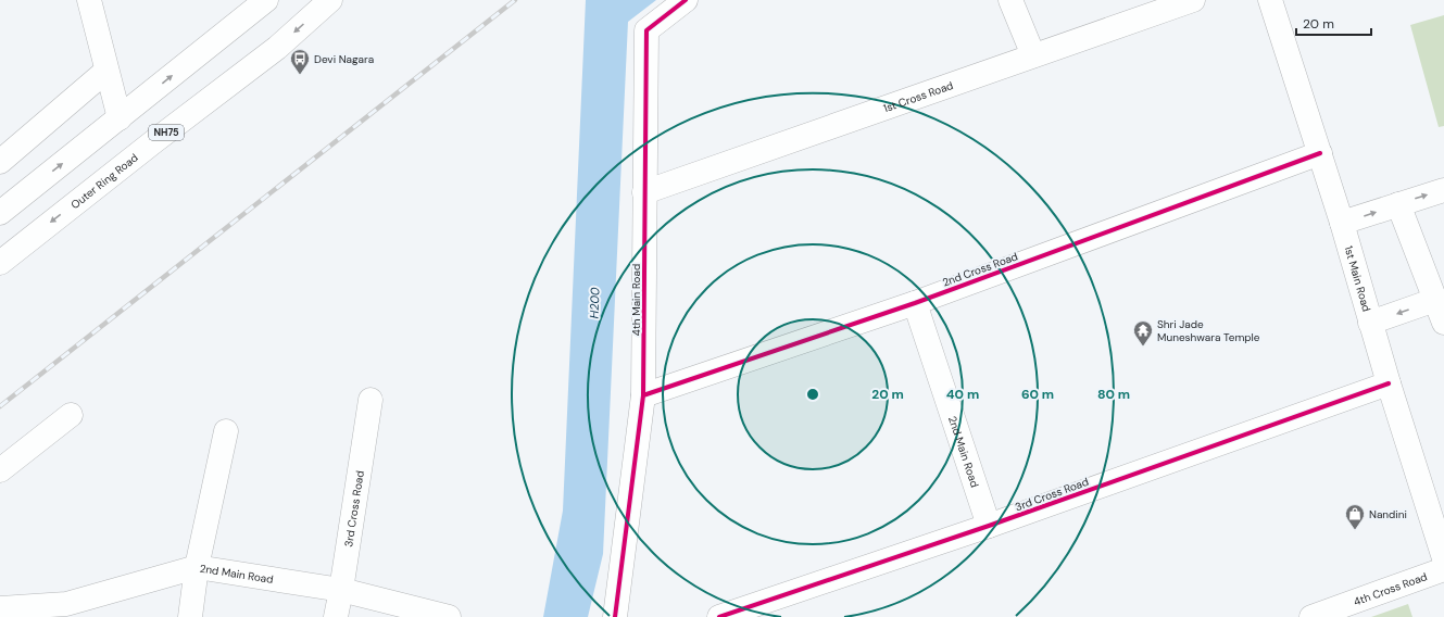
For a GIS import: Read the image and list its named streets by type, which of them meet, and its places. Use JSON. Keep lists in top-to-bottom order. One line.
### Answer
{"streets":{"main road":["1st Cross Road","NH75","Outer Ring Road","2nd Cross Road","1st Main Road","4th Main Road","2nd Main Road","3rd Cross Road","4th Cross Road"]},"crossings":[["1st Cross Road","4th Main Road"],["2nd Cross Road","1st Main Road"],["2nd Cross Road","4th Main Road"],["2nd Cross Road","2nd Main Road"],["1st Main Road","3rd Cross Road"],["2nd Main Road","3rd Cross Road"]],"water":["H200"],"places":{"bus stop":["Devi Nagara"],"temple":["Shri Jade Muneshwara Temple"],"shop":["Nandini"]},"scale_bar":"20 m","rings":["20 m","40 m","60 m","80 m"]}
